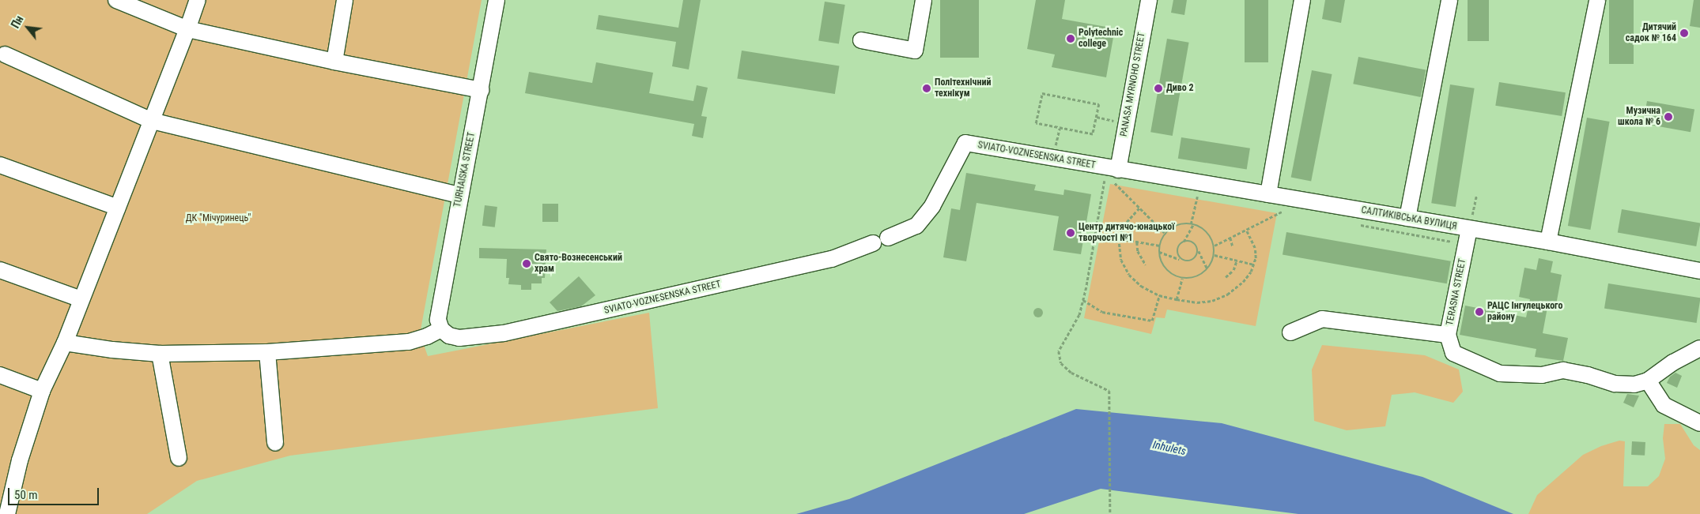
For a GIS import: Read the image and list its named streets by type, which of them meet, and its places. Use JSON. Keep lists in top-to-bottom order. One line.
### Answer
{"streets":{"street":["PANASA MYRNOHO STREET","SVIATO-VOZNESENSKA STREET","TURHAISKA STREET","САЛТИКІВСЬКА ВУЛИЦЯ","TERASNA STREET"]},"crossings":[["PANASA MYRNOHO STREET","SVIATO-VOZNESENSKA STREET"],["PANASA MYRNOHO STREET","САЛТИКІВСЬКА ВУЛИЦЯ"],["SVIATO-VOZNESENSKA STREET","TURHAISKA STREET"],["SVIATO-VOZNESENSKA STREET","САЛТИКІВСЬКА ВУЛИЦЯ"],["САЛТИКІВСЬКА ВУЛИЦЯ","TERASNA STREET"]],"water":["Inhulets"],"parks":["ДК \"Мічуринець\""],"places":["Дитячий садок № 164","Polytechnic college","Політехнічний технікум","Диво 2","Музична школа № 6","Центр дитячо-юнацької творчості №1","Свято-Вознесенський храм","РАЦС Інгулецького району"],"scale_bar":"50 m","north":"top left"}
